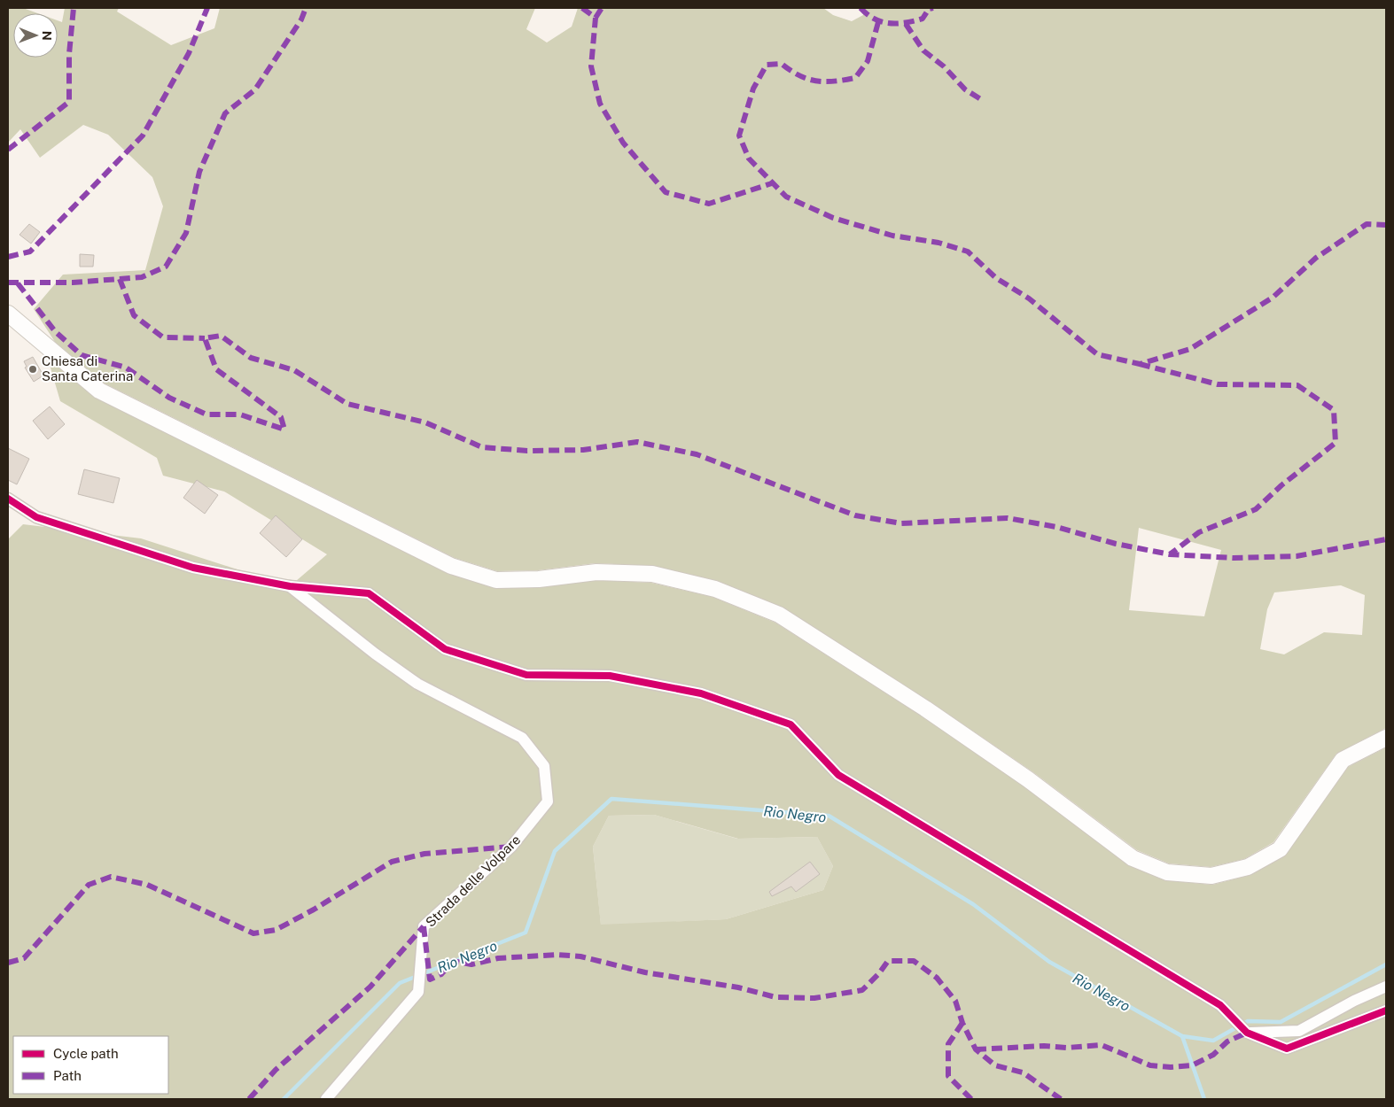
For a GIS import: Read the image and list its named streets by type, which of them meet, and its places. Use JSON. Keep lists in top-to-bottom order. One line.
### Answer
{"streets":{"street":["Strada delle Volpare"]},"water":["Rio Negro"],"places":["Chiesa di Santa Caterina"],"legend":["Cycle path","Path"],"north":"right"}
